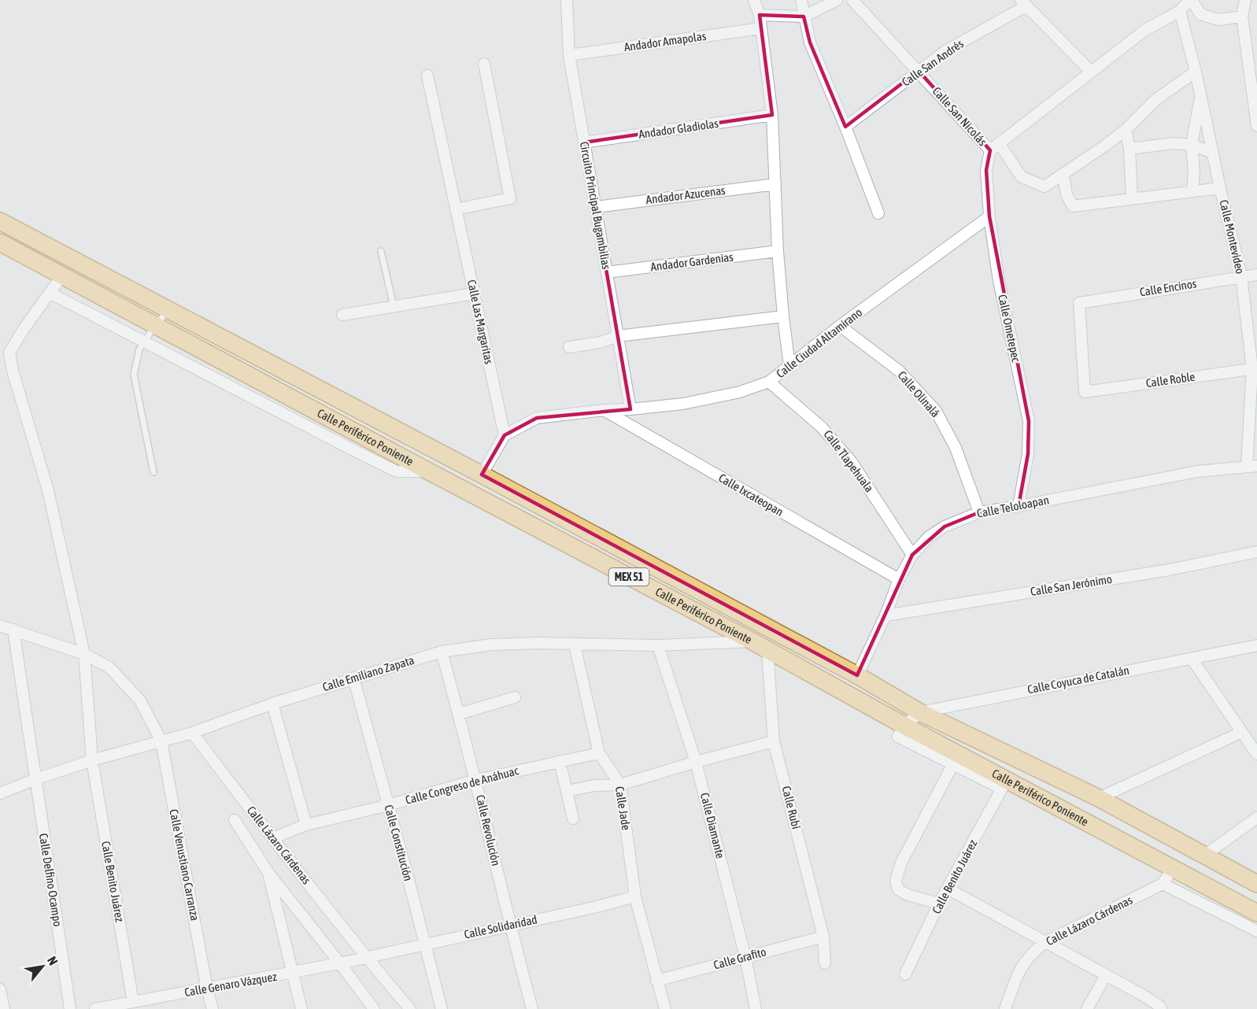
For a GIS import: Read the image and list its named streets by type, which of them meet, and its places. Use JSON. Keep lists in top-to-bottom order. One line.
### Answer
{"streets":{"main road":["Calle Periférico Poniente","MEX 51"],"street":["Andador Amapolas","Calle San Andrés","Calle San Nicolás","Andador Gladiolas","Andador Azucenas","Circuito Principal Bugambilias","Calle Montevideo","Andador Gardenias","Calle Encinos","Calle Las Margaritas","Calle Ometepec","Calle Ciudad Altamirano","Calle Roble","Calle Olinalá","Calle Tlapehuala","Calle Ixcateopan","Calle Teloloapan","Calle San Jerónimo","Calle Emiliano Zapata","Calle Coyuca de Catalán","Calle Congreso de Anáhuac","Calle Rubí","Calle Jade","Calle Diamante","Calle Revolución","Calle Constitución","Calle Lázaro Cárdenas","Calle Venustiano Carranza","Calle Benito Juárez","Calle Delfino Ocampo","Calle Solidaridad","Calle Grafito","Calle Genaro Vázquez"]},"crossings":[["Andador Amapolas","Circuito Principal Bugambilias"],["Calle San Andrés","Calle San Nicolás"],["Calle San Nicolás","Calle Ometepec"],["Andador Gladiolas","Circuito Principal Bugambilias"],["Andador Azucenas","Circuito Principal Bugambilias"],["Circuito Principal Bugambilias","Andador Gardenias"],["Circuito Principal Bugambilias","Calle Ciudad Altamirano"],["Calle Montevideo","Calle Encinos"],["Calle Montevideo","Calle Roble"],["Calle Montevideo","Calle Teloloapan"],["Calle Encinos","Calle Roble"],["Calle Las Margaritas","Calle Ciudad Altamirano"],["Calle Ometepec","Calle Ciudad Altamirano"],["Calle Ometepec","Calle Teloloapan"],["Calle Ciudad Altamirano","Calle Olinalá"],["Calle Ciudad Altamirano","Calle Tlapehuala"],["Calle Ciudad Altamirano","Calle Ixcateopan"],["Calle Olinalá","Calle Teloloapan"],["Calle Periférico Poniente","Calle Teloloapan"],["Calle Periférico Poniente","Calle Emiliano Zapata"],["Calle Periférico Poniente","Calle Coyuca de Catalán"],["Calle Periférico Poniente","Calle Rubí"],["Calle Periférico Poniente","Calle Benito Juárez"],["Calle Tlapehuala","Calle Teloloapan"],["Calle Ixcateopan","Calle Teloloapan"],["Calle Teloloapan","Calle San Jerónimo"],["Calle Emiliano Zapata","Calle Jade"],["Calle Emiliano Zapata","Calle Diamante"],["Calle Emiliano Zapata","Calle Revolución"],["Calle Emiliano Zapata","Calle Constitución"],["Calle Emiliano Zapata","Calle Lázaro Cárdenas"],["Calle Emiliano Zapata","Calle Venustiano Carranza"],["Calle Emiliano Zapata","Calle Benito Juárez"],["Calle Emiliano Zapata","Calle Delfino Ocampo"],["Calle Congreso de Anáhuac","Calle Jade"],["Calle Congreso de Anáhuac","Calle Revolución"],["Calle Congreso de Anáhuac","Calle Constitución"],["Calle Congreso de Anáhuac","Calle Lázaro Cárdenas"],["Calle Rubí","Calle Grafito"],["Calle Jade","Calle Solidaridad"],["Calle Jade","Calle Grafito"],["Calle Diamante","Calle Grafito"],["Calle Revolución","Calle Solidaridad"],["Calle Constitución","Calle Solidaridad"],["Calle Lázaro Cárdenas","Calle Solidaridad"],["Calle Lázaro Cárdenas","Calle Genaro Vázquez"],["Calle Venustiano Carranza","Calle Genaro Vázquez"],["Calle Benito Juárez","Calle Genaro Vázquez"],["Calle Solidaridad","Calle Genaro Vázquez"]],"north":"top right"}
